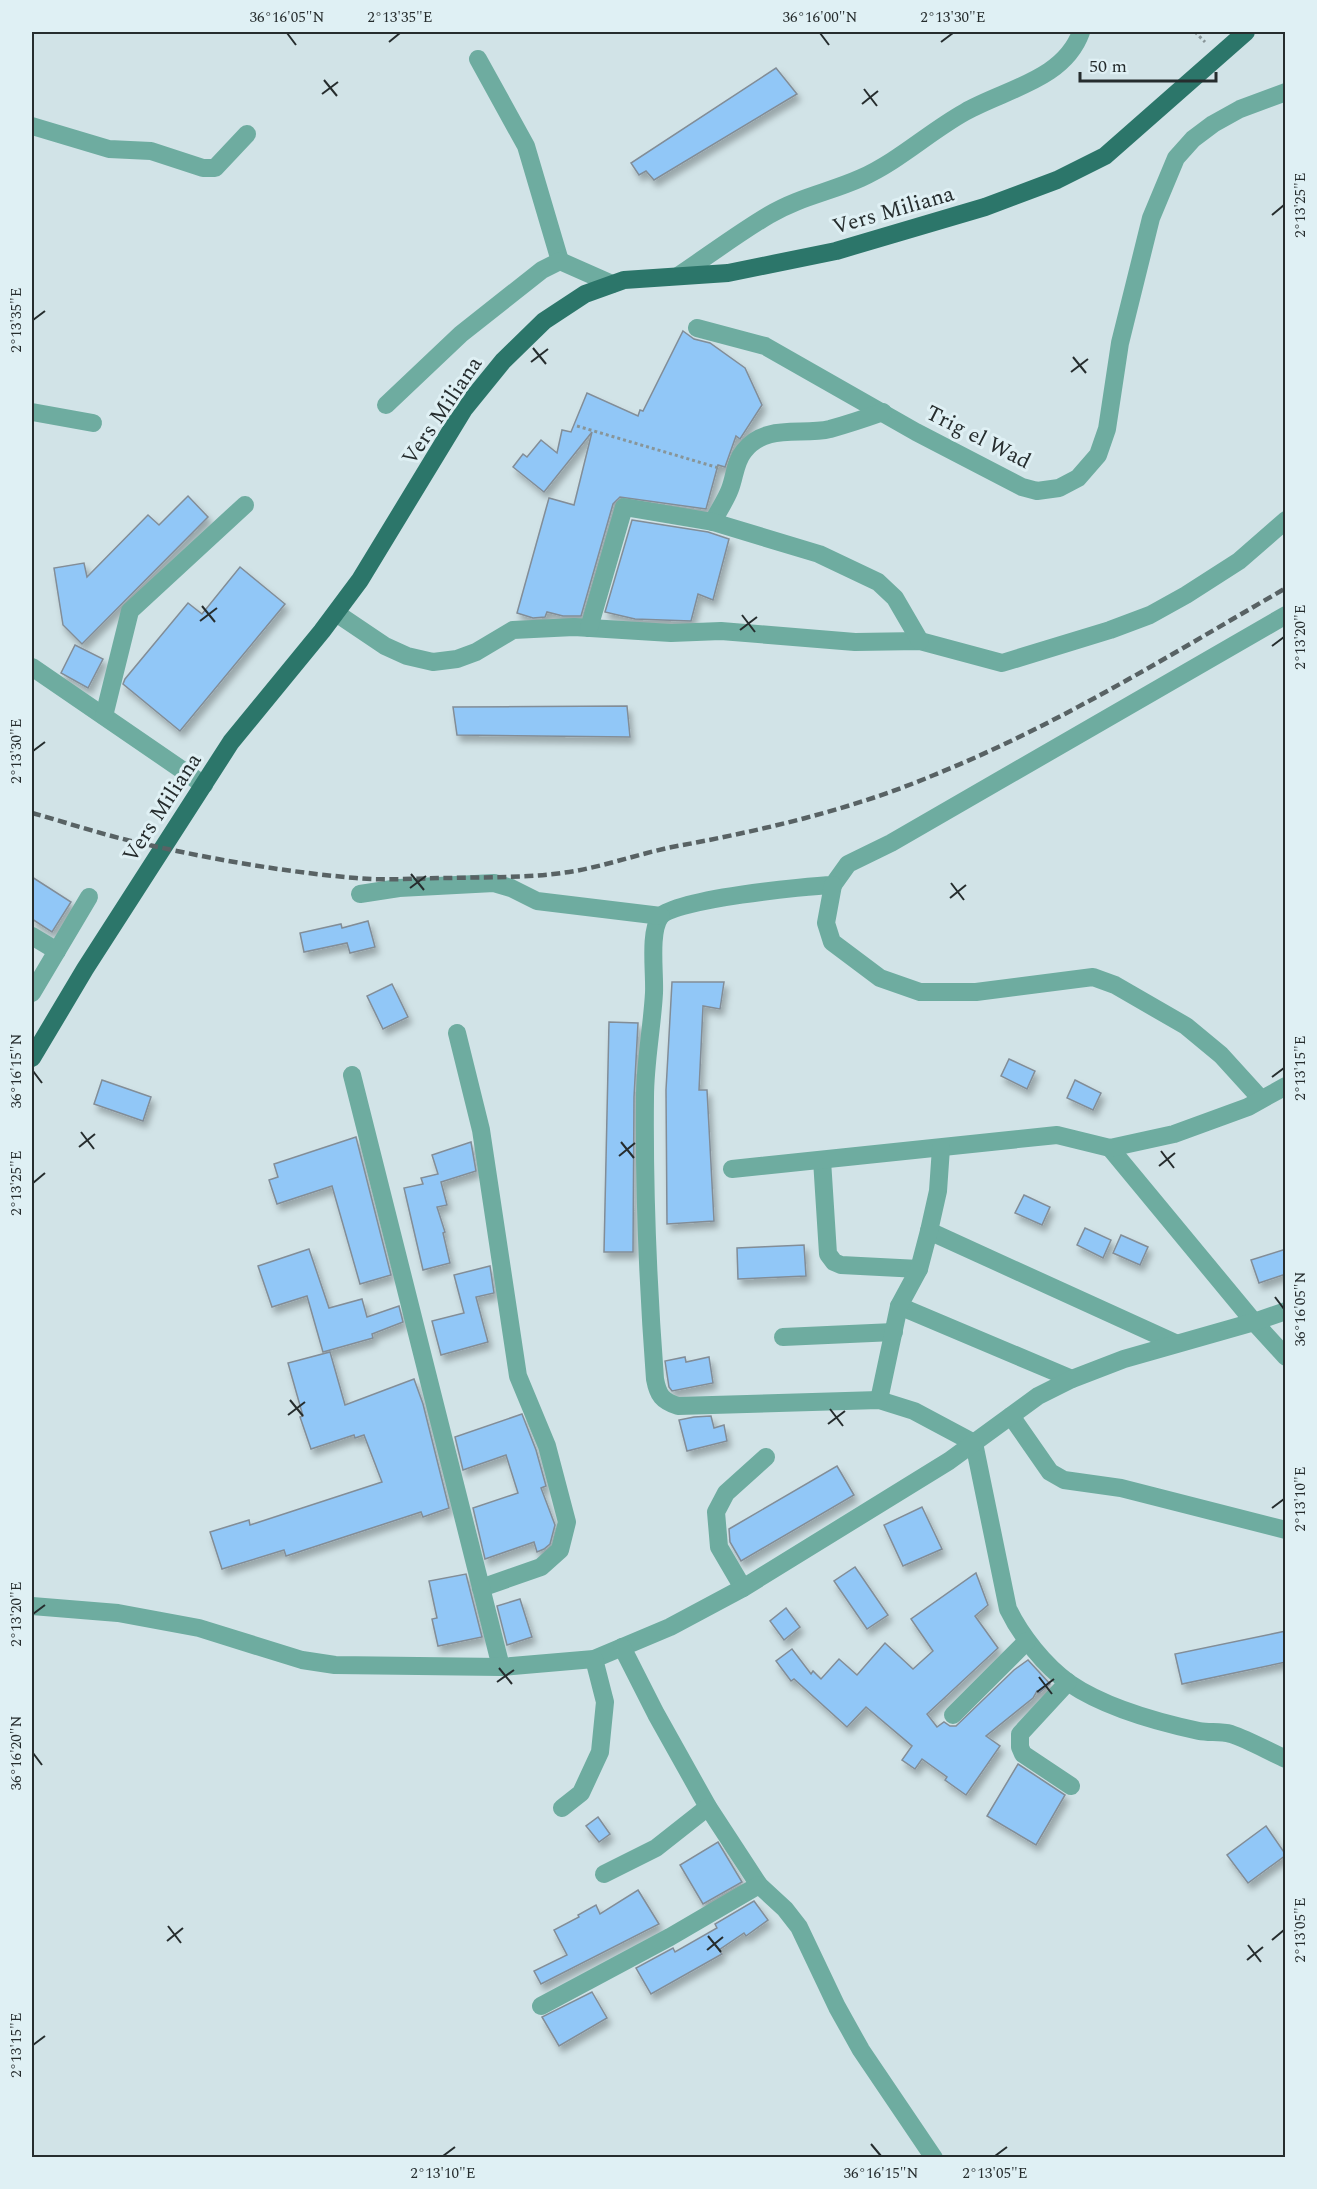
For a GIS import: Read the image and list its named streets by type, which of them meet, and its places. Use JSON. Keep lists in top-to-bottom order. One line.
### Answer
{"streets":{"main road":["Vers Miliana"],"street":["Trig el Wad"]},"scale_bar":"50 m","coordinates":["36°16'05\"N","2°13'35\"E","36°16'00\"N","2°13'30\"E","2°13'25\"E","2°13'20\"E","2°13'15\"E","36°16'15\"N","2°13'10\"E","36°16'20\"N","2°13'05\"E"]}
